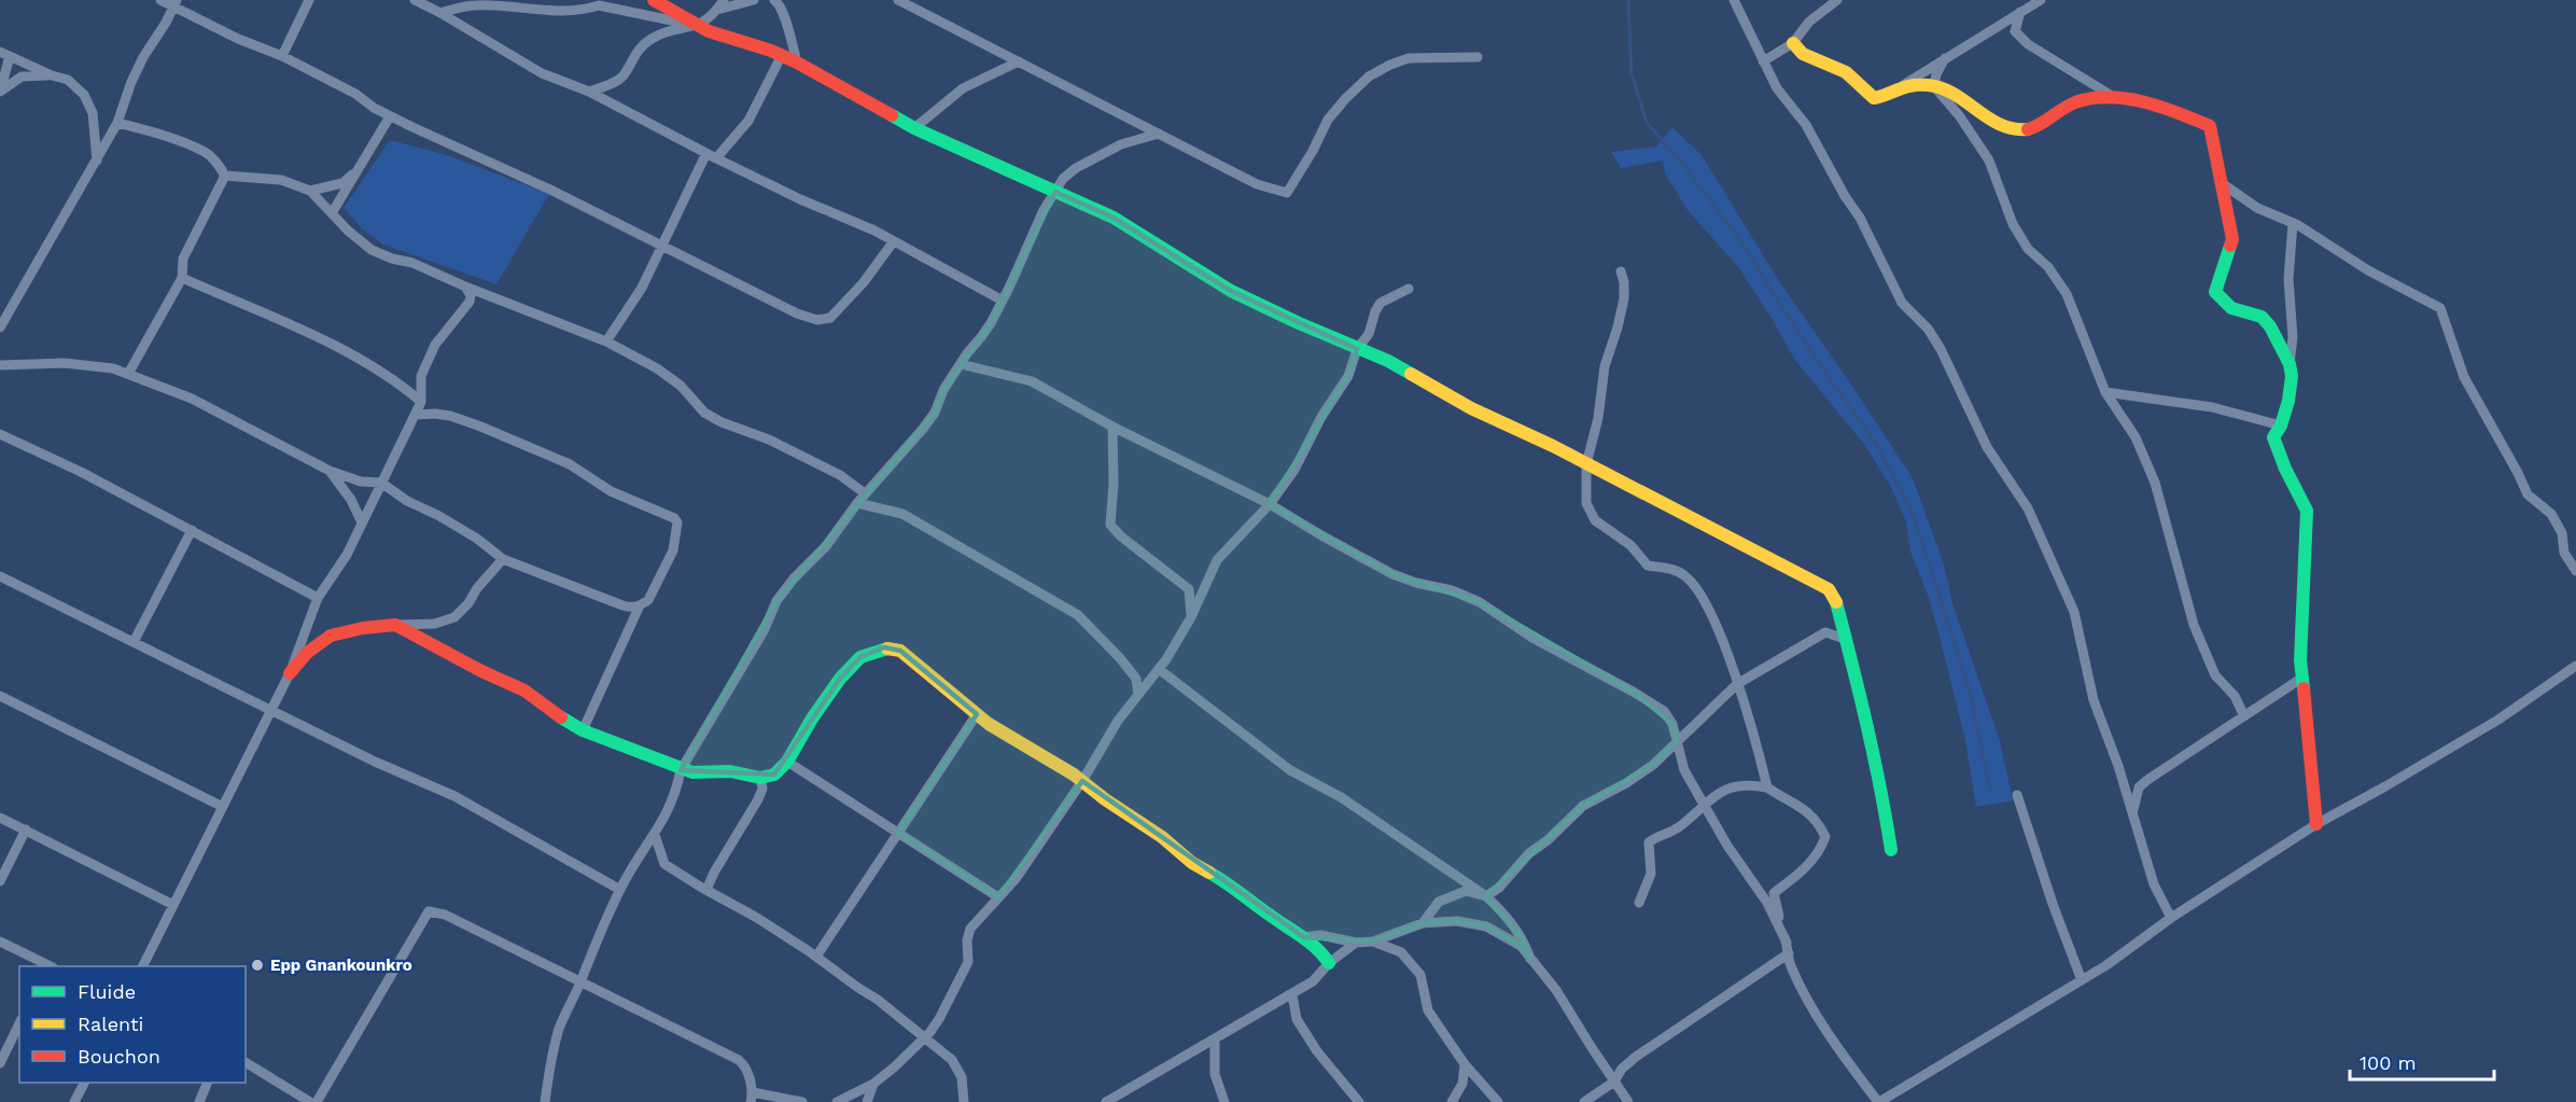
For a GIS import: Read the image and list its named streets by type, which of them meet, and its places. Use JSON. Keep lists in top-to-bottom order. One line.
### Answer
{"places":["Epp Gnankounkro"],"legend":["Fluide","Ralenti","Bouchon"],"scale_bar":"100 m"}
